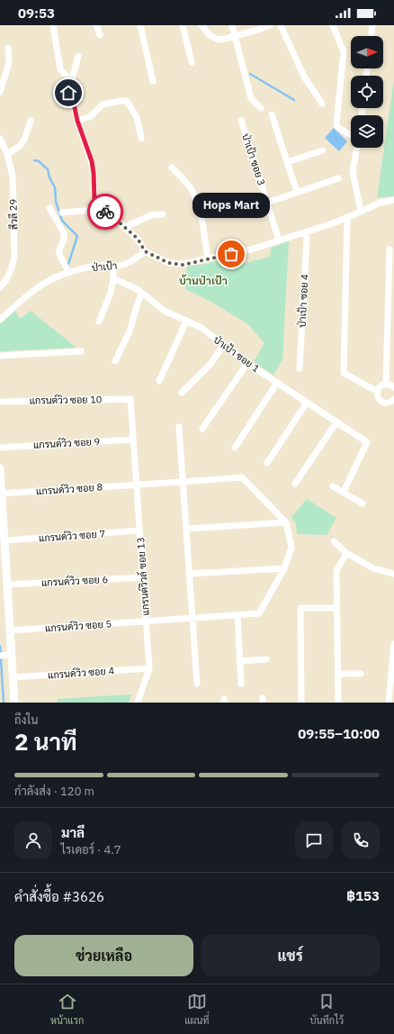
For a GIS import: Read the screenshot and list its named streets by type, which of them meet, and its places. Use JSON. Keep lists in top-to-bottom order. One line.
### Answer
{"streets":{"street":["ป่าเป้า ซอย 3","สีวลี 29","ป่าเป้า","ป่าเป้า ซอย 4","ป่าเป้า ซอย 1","แกรนด์วิว ซอย 10","แกรนด์วิว ซอย 9","แกรนด์วิว ซอย 8","แกรนด์วิว ซอย 7","แกรนด์วิวล์ ซอย 13","แกรนด์วิว ซอย 6","แกรนด์วิว ซอย 5","แกรนด์วิว ซอย 4"]},"crossings":[["แกรนด์วิว ซอย 10","แกรนด์วิวล์ ซอย 13"],["แกรนด์วิว ซอย 9","แกรนด์วิวล์ ซอย 13"],["แกรนด์วิว ซอย 8","แกรนด์วิวล์ ซอย 13"],["แกรนด์วิว ซอย 7","แกรนด์วิวล์ ซอย 13"],["แกรนด์วิวล์ ซอย 13","แกรนด์วิว ซอย 6"],["แกรนด์วิวล์ ซอย 13","แกรนด์วิว ซอย 5"],["แกรนด์วิวล์ ซอย 13","แกรนด์วิว ซอย 4"]],"districts":["บ้านป่าเป้า"],"places":["Hops Mart"],"north":"right","page":{"status":"09:53","bubble":"Hops Mart","heading":["2 นาที","ถึงใน","09:55–10:00"],"panel":["มาลี","ไรเดอร์ · 4.7","คำสั่งซื้อ #3626","฿153"],"bar":"กำลังส่ง · 120 m","buttons":["ช่วยเหลือ","แชร์"],"tabs":["หน้าแรก","แผนที่","บันทึกไว้"]}}
